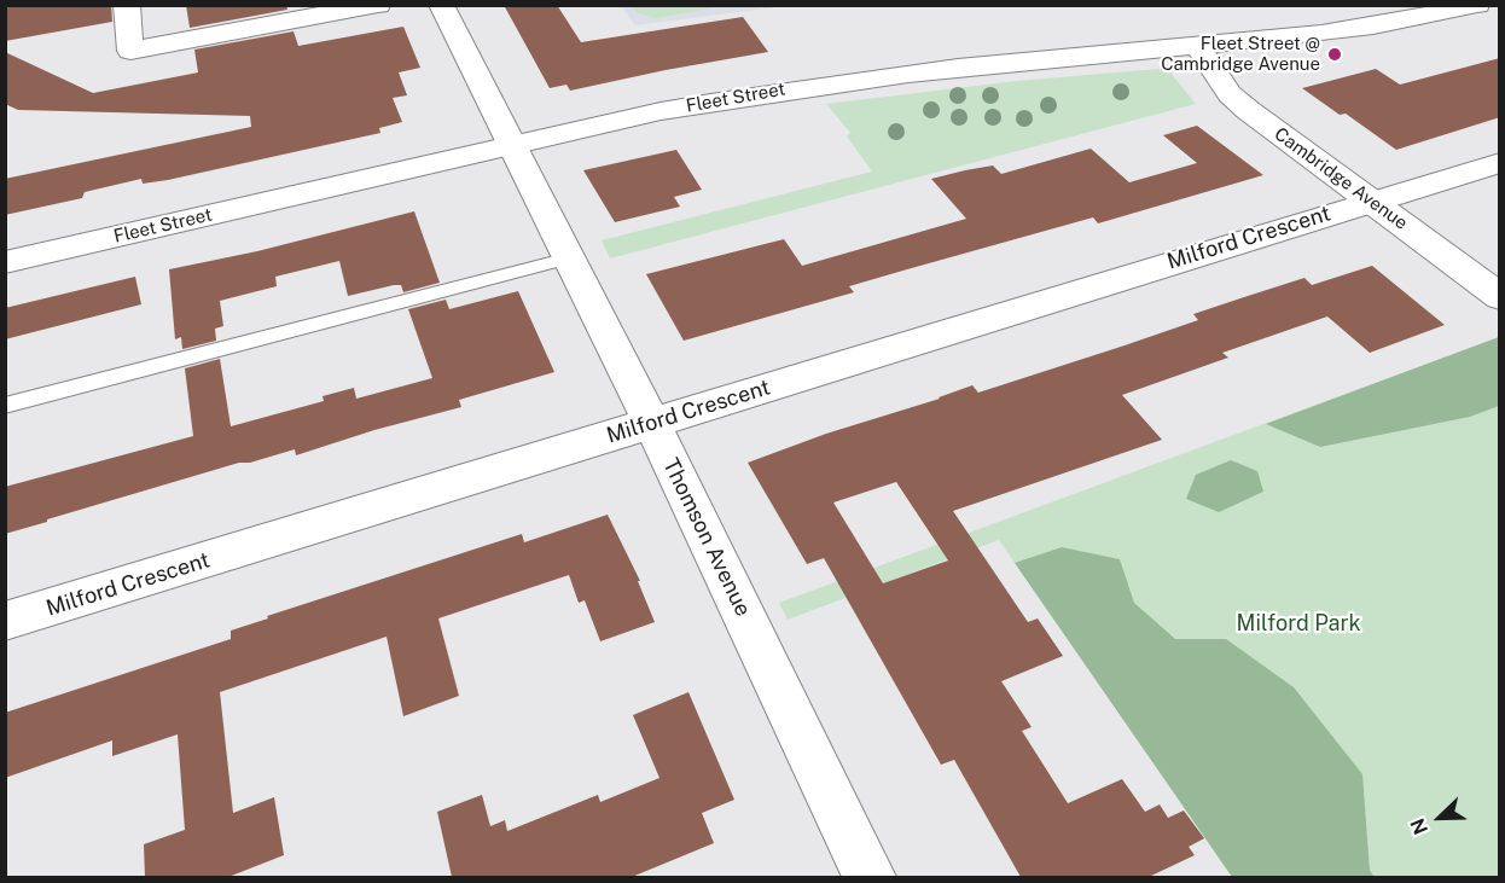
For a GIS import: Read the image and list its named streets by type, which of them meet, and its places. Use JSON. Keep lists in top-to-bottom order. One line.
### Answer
{"streets":{"street":["Fleet Street","Cambridge Avenue","Milford Crescent","Thomson Avenue"]},"crossings":[["Fleet Street","Cambridge Avenue"],["Fleet Street","Thomson Avenue"],["Cambridge Avenue","Milford Crescent"],["Milford Crescent","Thomson Avenue"]],"parks":["Milford Park"],"places":["Fleet Street @ Cambridge Avenue"],"north":"bottom left"}
